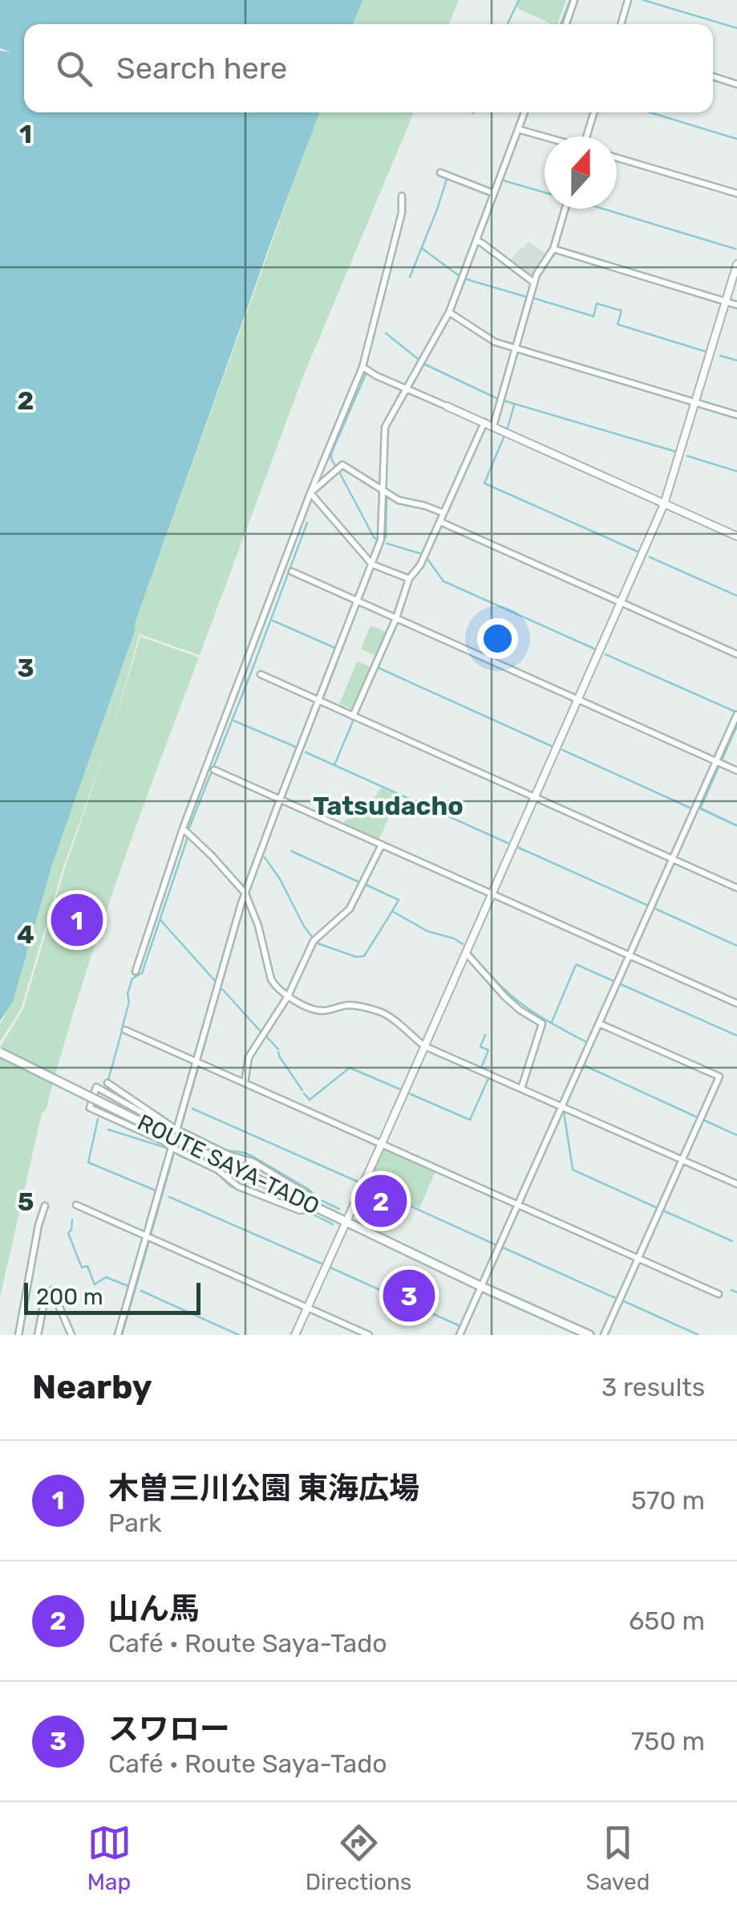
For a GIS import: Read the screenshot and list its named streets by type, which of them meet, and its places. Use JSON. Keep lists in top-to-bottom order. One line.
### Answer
{"streets":{"main road":["ROUTE SAYA-TADO"]},"districts":["Tatsudacho"],"scale_bar":"200 m","north":"top","page":{"search":"Search here","pins":["1","2","3"],"scale":"200 m","heading":["Nearby","3 results"],"list":[{"mark":"1","name":"木曽三川公園 東海広場","note":"Park","value":"570 m"},{"mark":"2","name":"山ん馬","note":"Café · Route Saya-Tado","value":"650 m"},{"mark":"3","name":"スワロー","note":"Café · Route Saya-Tado","value":"750 m"}],"nav":["Map","Directions","Saved"]},"grid":{"rows":["1","2","3","4","5"]}}
